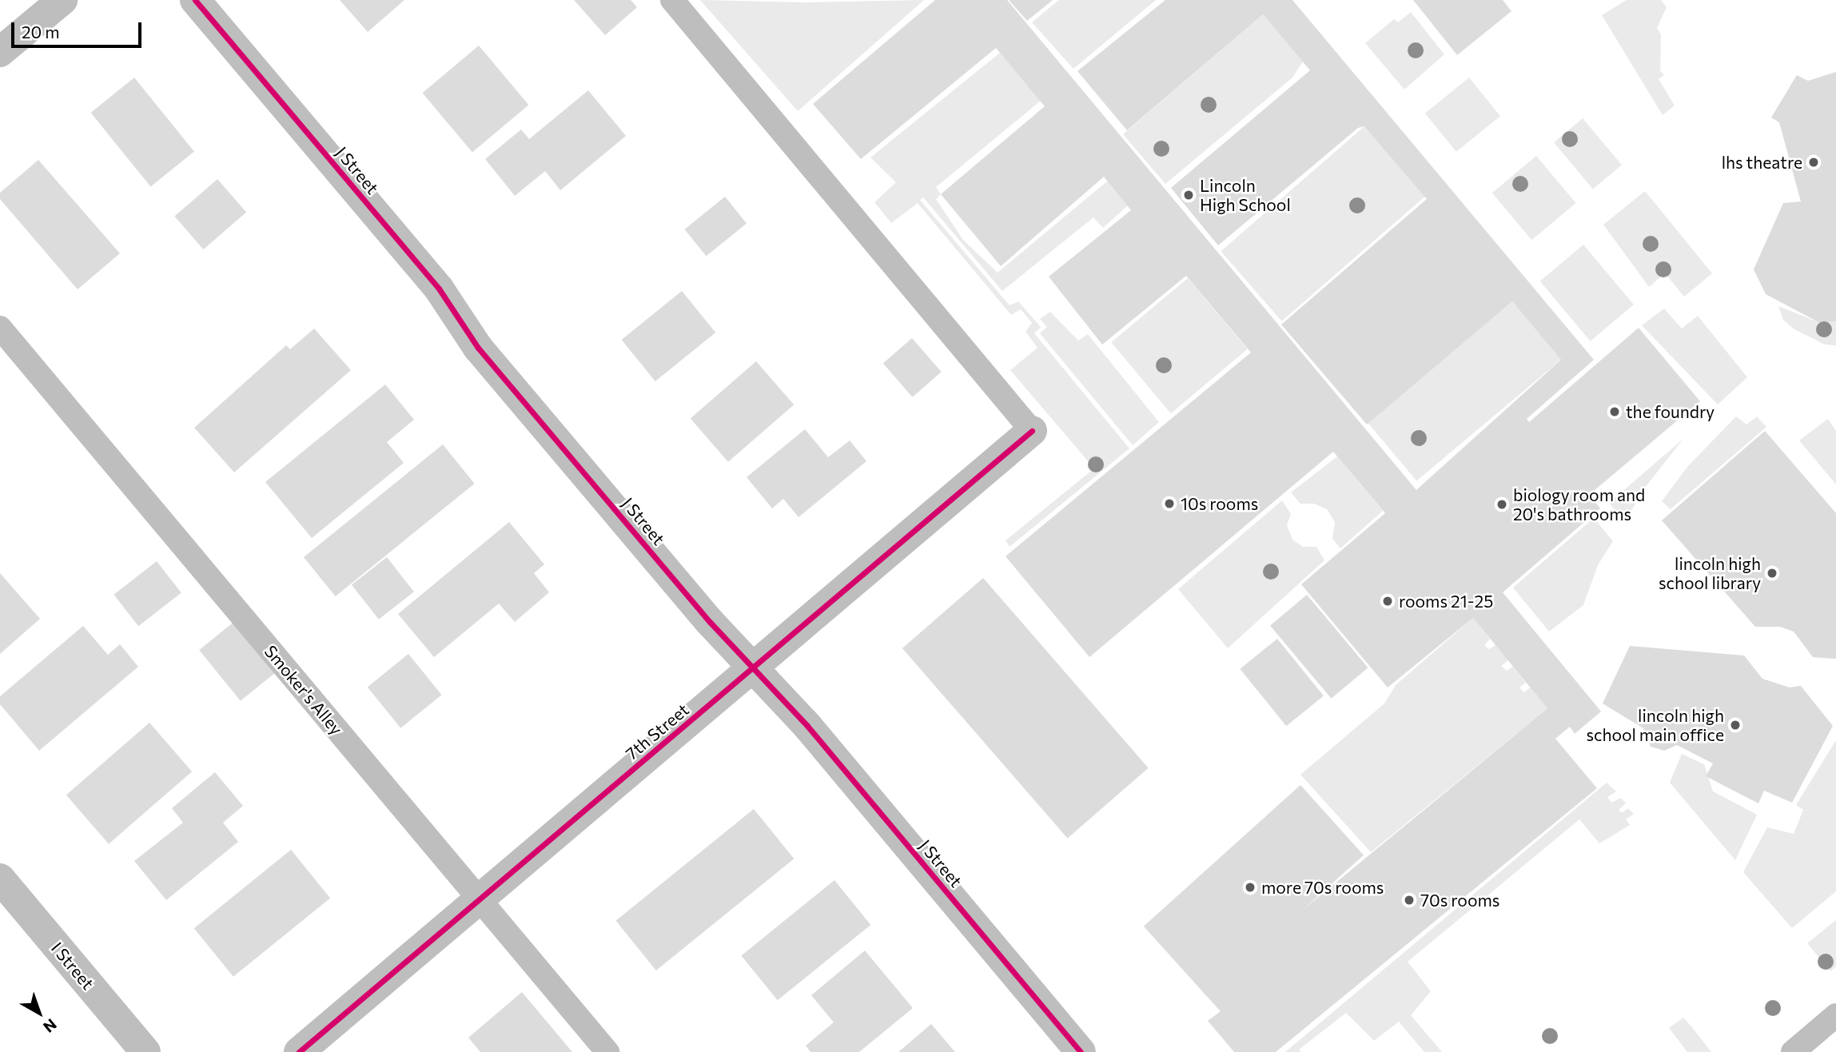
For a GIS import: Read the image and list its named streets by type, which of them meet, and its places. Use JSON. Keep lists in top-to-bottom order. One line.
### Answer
{"streets":{"street":["J Street","7th Street","I Street"],"lane":["Smoker's Alley"]},"crossings":[["J Street","7th Street"],["Smoker's Alley","7th Street"]],"places":["lhs theatre","Lincoln High School","the foundry","10s rooms","biology room and 20's bathrooms","lincoln high school library","rooms 21-25","lincoln high school main office","more 70s rooms","70s rooms"],"scale_bar":"20 m","north":"bottom right"}
